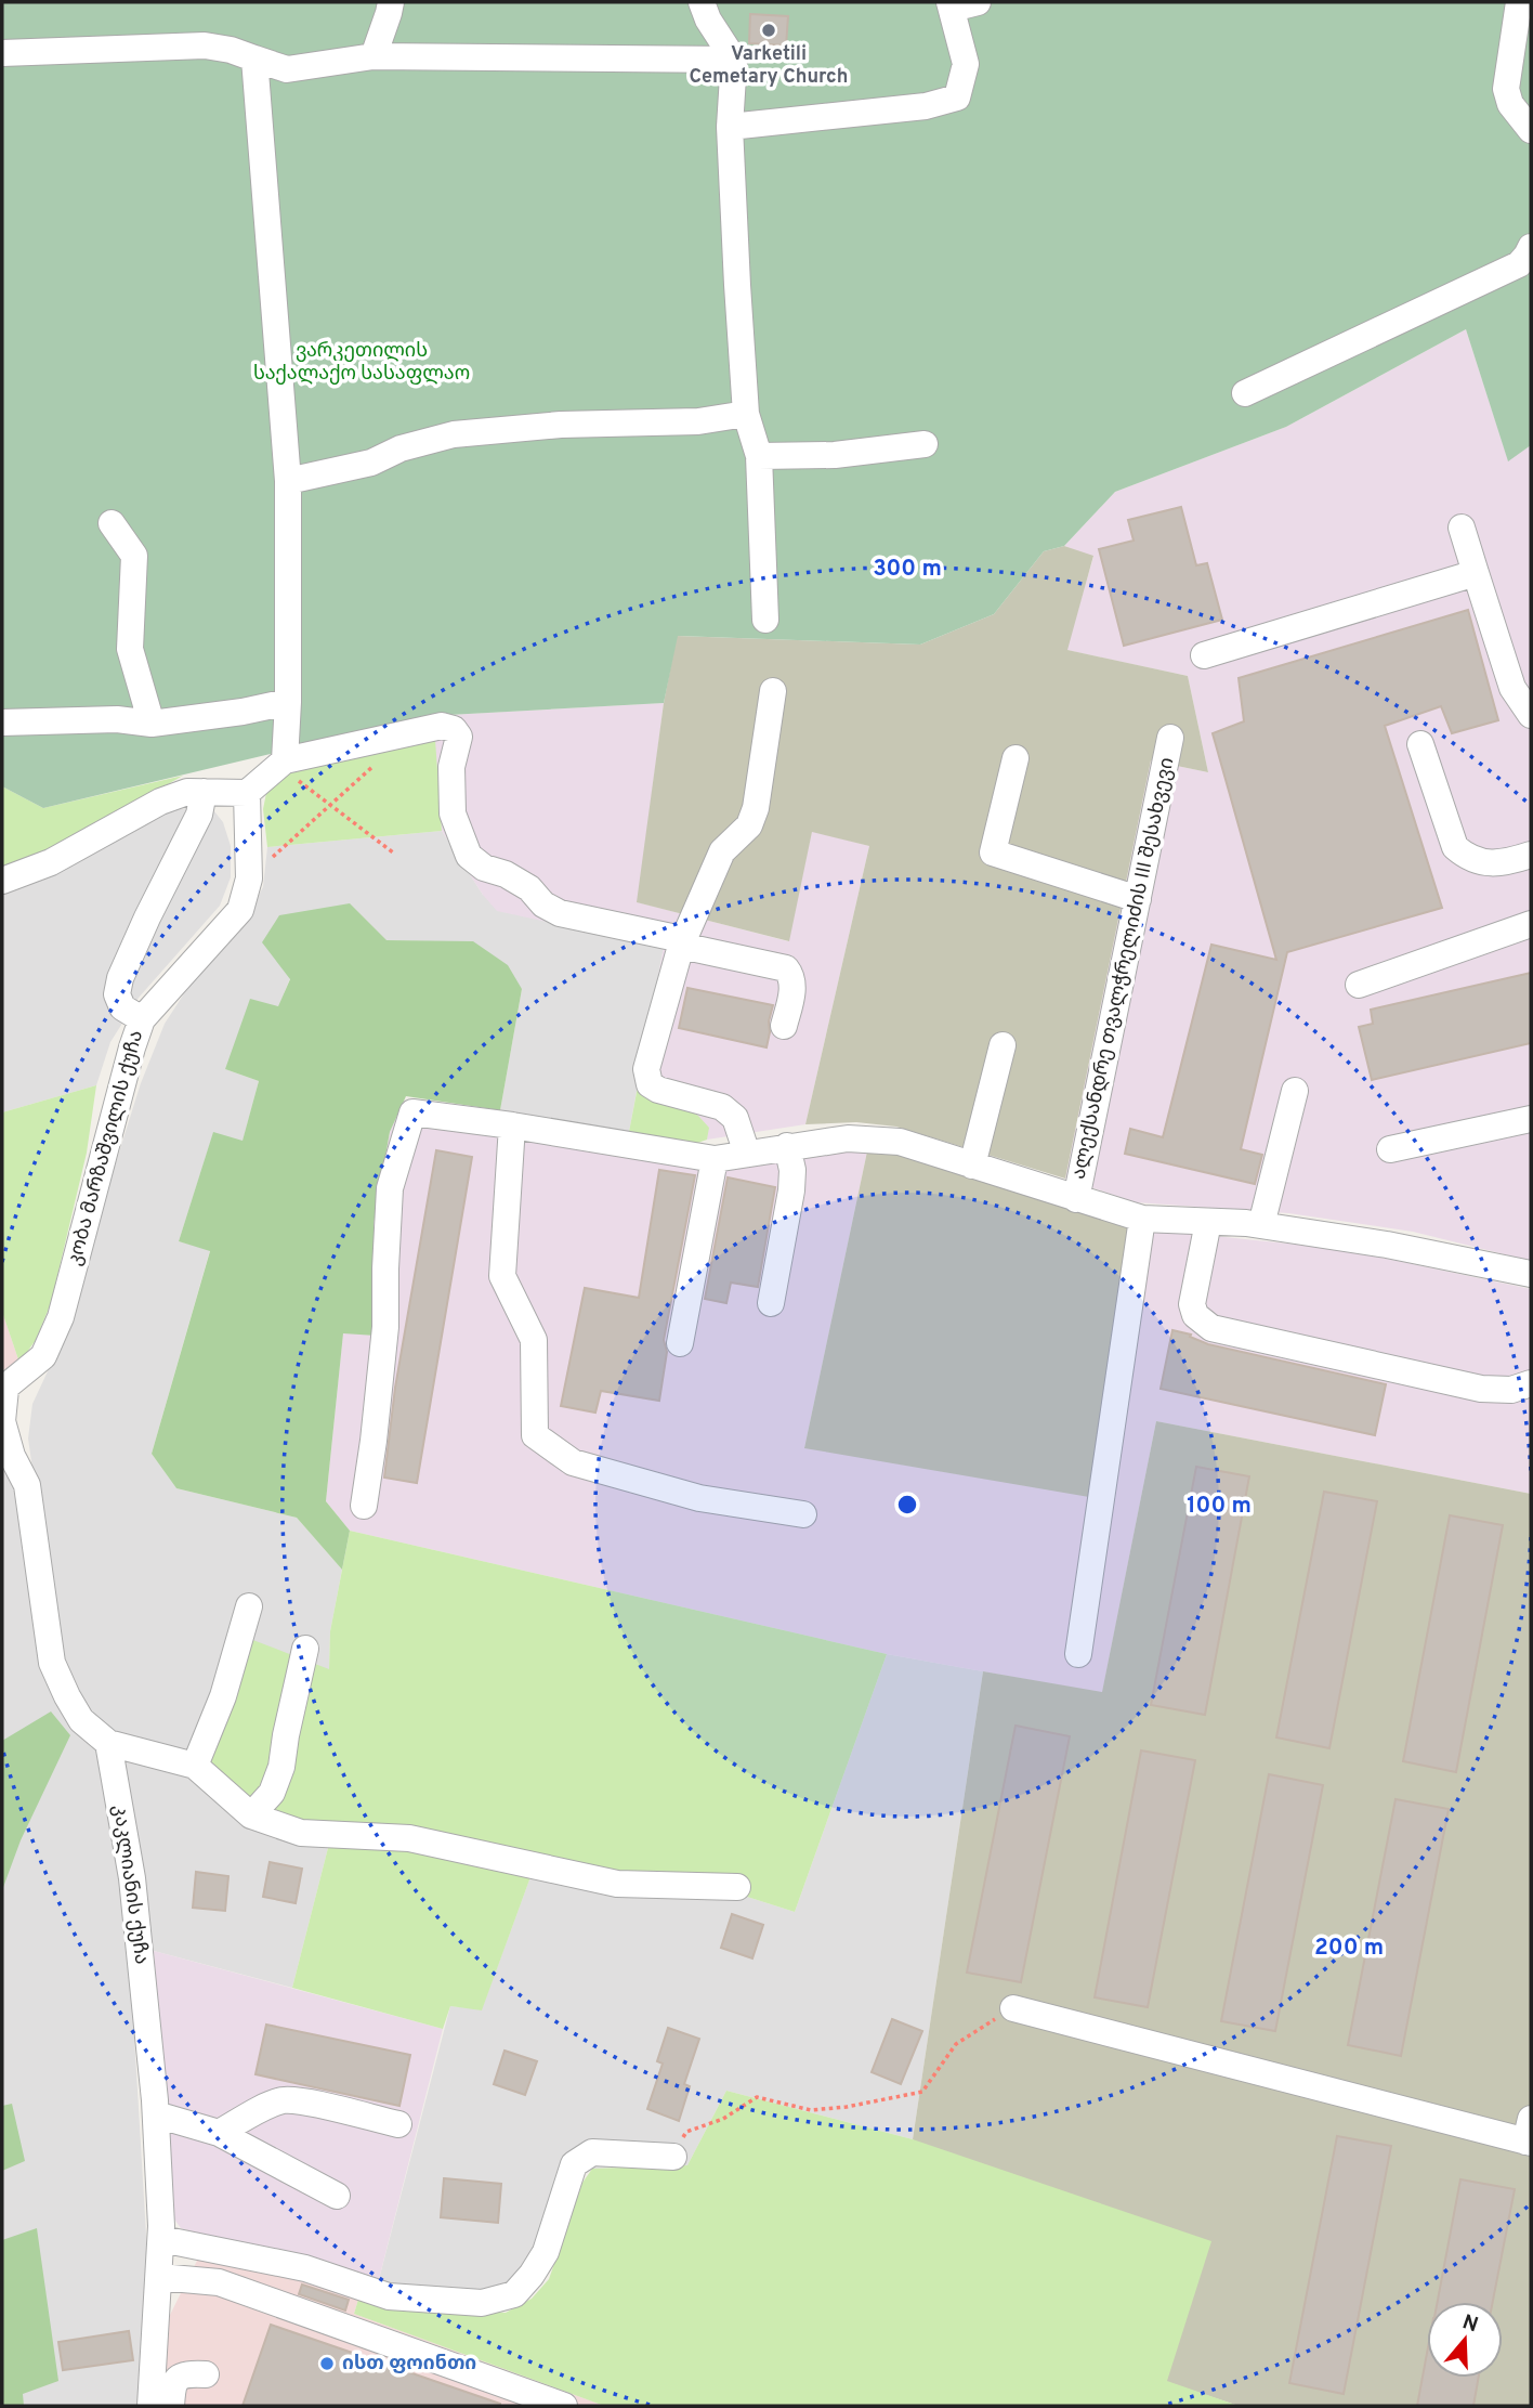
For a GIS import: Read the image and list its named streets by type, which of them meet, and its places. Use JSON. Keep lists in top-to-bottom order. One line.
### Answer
{"streets":{"street":["ალექსანდრე თვალჭრელიძის III შესახვევი","კობა მარზაშვილის ქუჩა","კაკლიანის ქუჩა"]},"parks":["ვარკეთილის საქალაქო სასაფლაო"],"places":["Varketili Cemetary Church","ისთ ფოინთი"],"north":"top","rings":["300 m","100 m","200 m"]}
